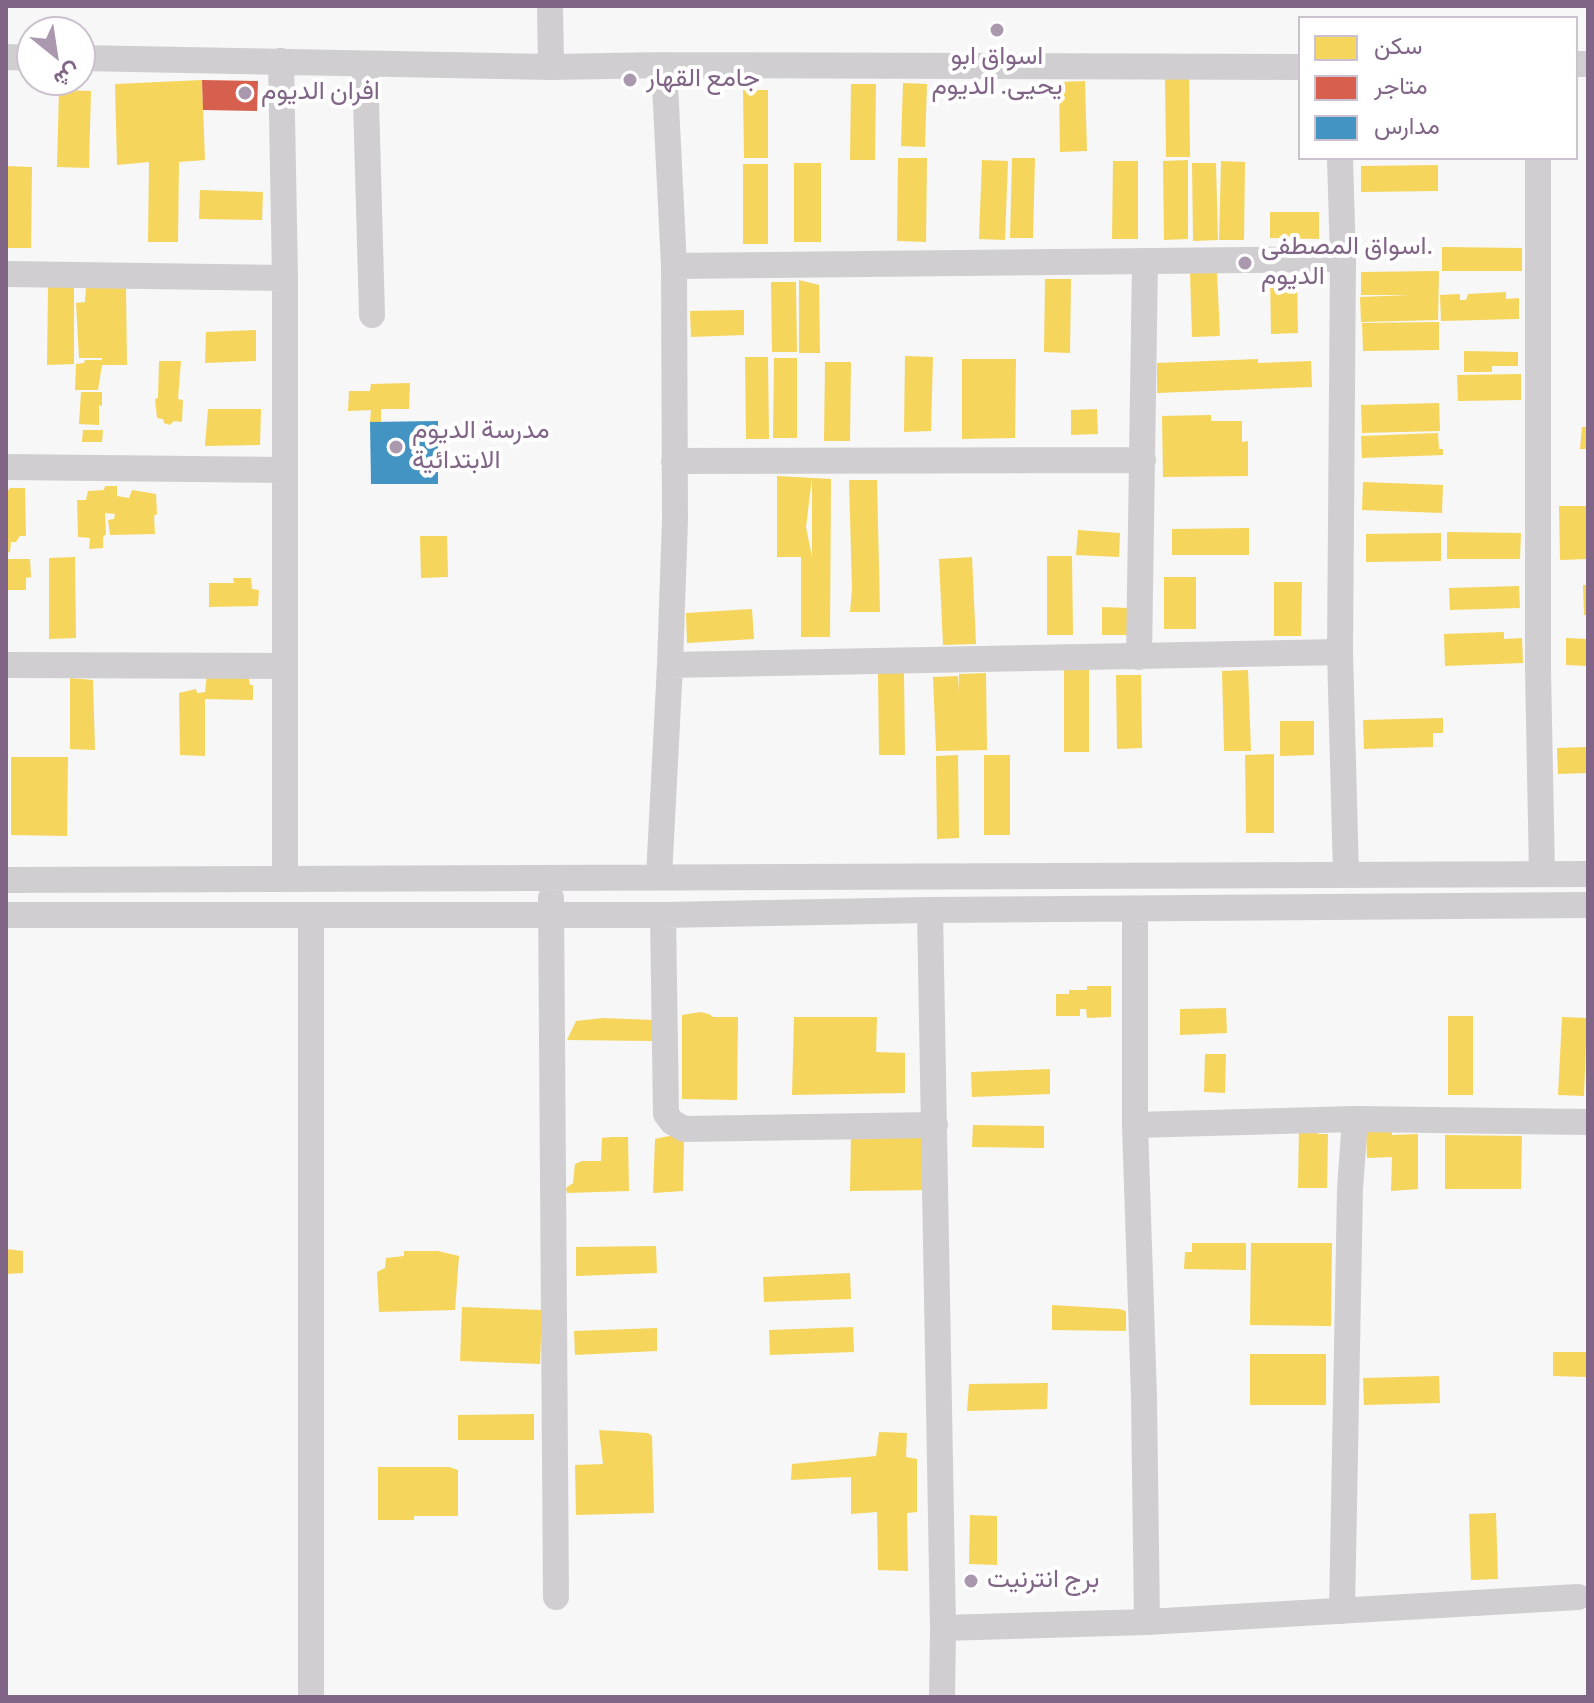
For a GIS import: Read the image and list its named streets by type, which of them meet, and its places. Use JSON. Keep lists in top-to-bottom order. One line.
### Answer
{"places":["اسواق ابو يحيى. الديوم","جامع القهار","افران الديوم","اسواق المصطفى. الديوم","مدرسة الديوم الابتدائية","برج انترنيت"],"legend":["سكن","متاجر","مدارس"],"north":"bottom right"}
